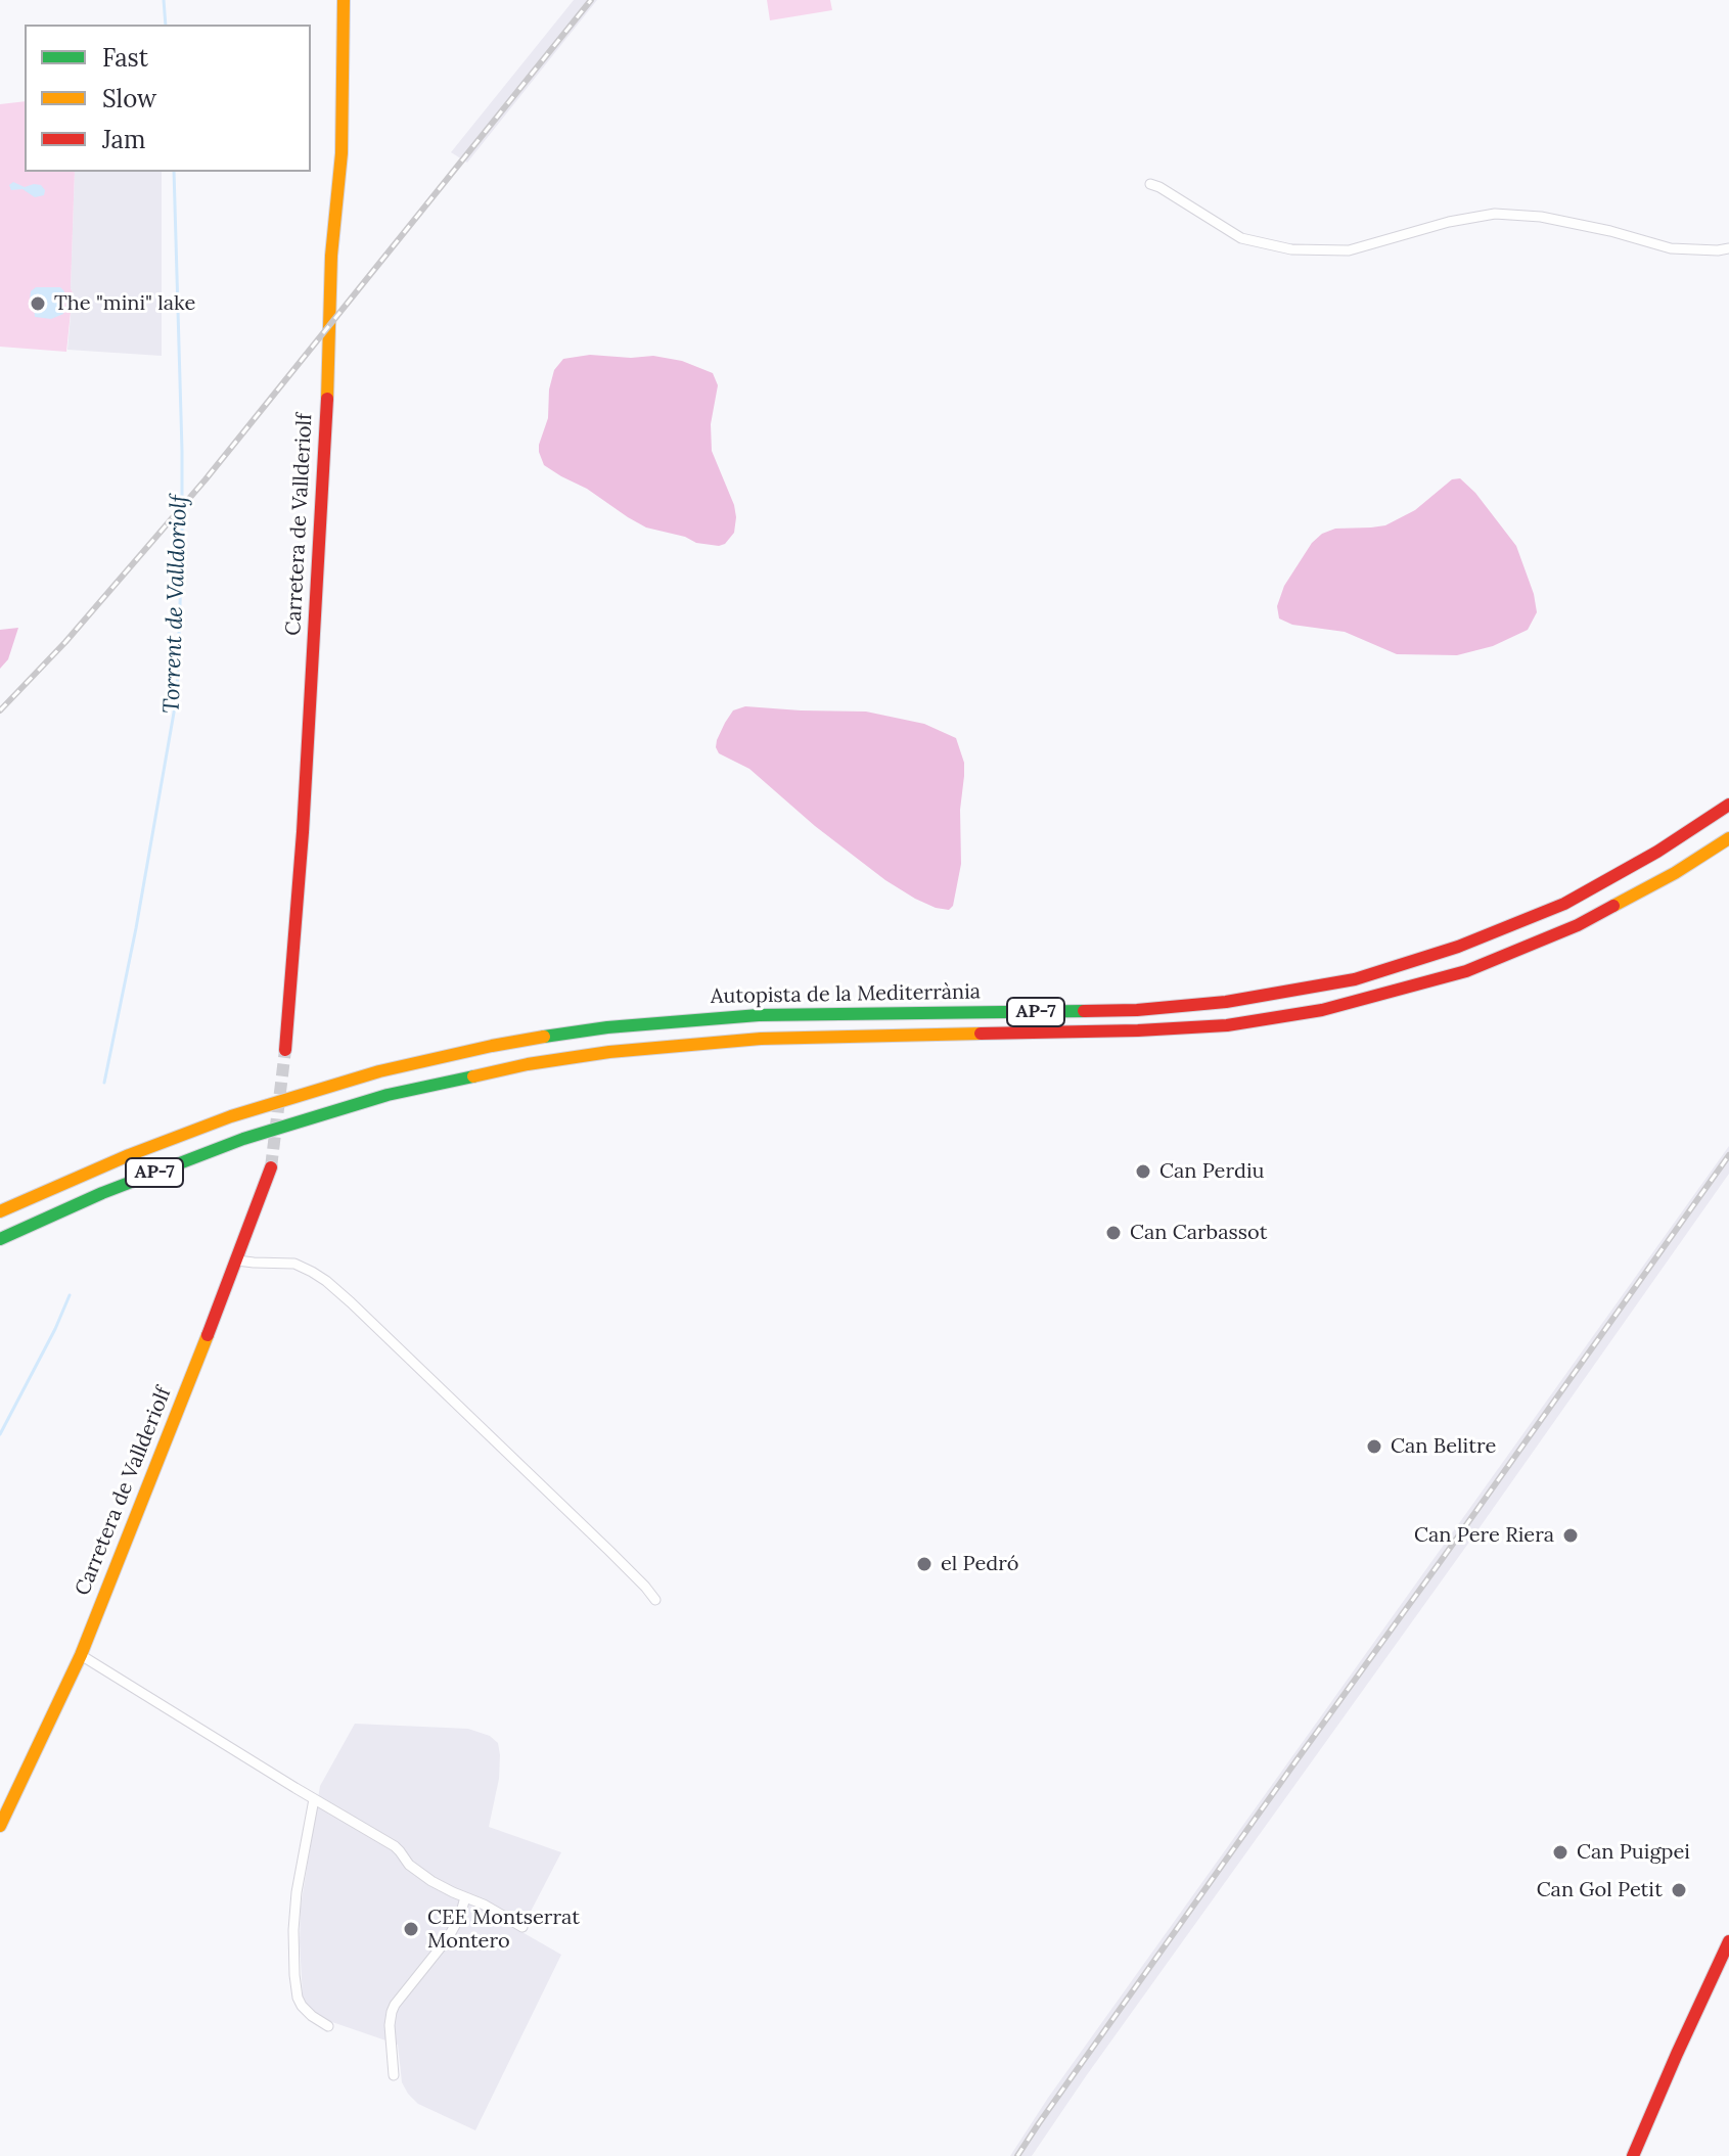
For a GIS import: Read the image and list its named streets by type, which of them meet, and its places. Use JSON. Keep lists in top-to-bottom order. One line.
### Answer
{"streets":{"main road":["Carretera de Vallderiolf","Autopista de la Mediterrània","AP-7"]},"water":["Torrent de Valldoriolf"],"places":["The \"mini\" lake","Can Perdiu","Can Carbassot","Can Belitre","Can Pere Riera","el Pedró","Can Puigpei","Can Gol Petit","CEE Montserrat Montero"],"legend":["Fast","Slow","Jam"]}
